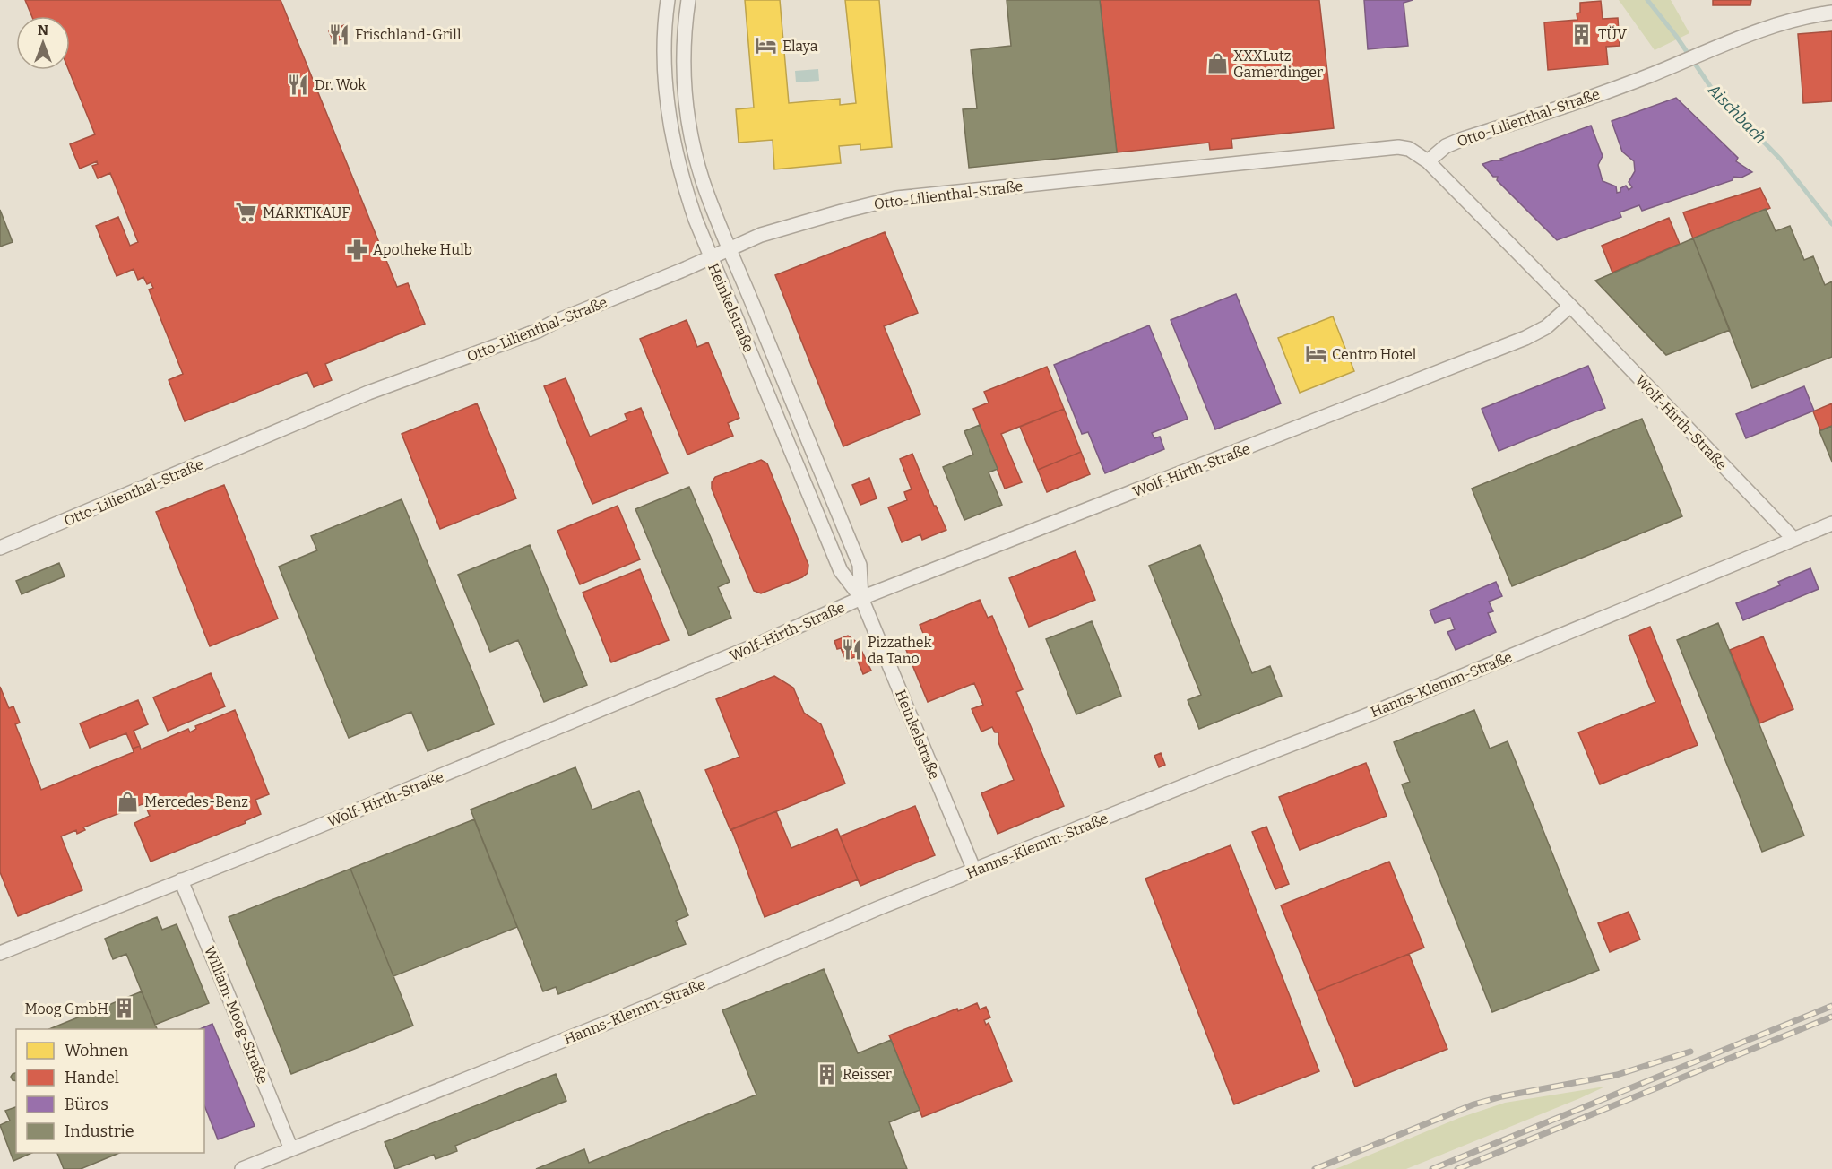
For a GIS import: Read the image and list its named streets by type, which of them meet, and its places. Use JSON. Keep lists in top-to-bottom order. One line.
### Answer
{"streets":{"street":["Otto-Lilienthal-Straße","Heinkelstraße","Wolf-Hirth-Straße","Hanns-Klemm-Straße","William-Moog-Straße"]},"crossings":[["Otto-Lilienthal-Straße","Heinkelstraße"],["Otto-Lilienthal-Straße","Wolf-Hirth-Straße"],["Heinkelstraße","Wolf-Hirth-Straße"],["Heinkelstraße","Hanns-Klemm-Straße"],["Wolf-Hirth-Straße","Hanns-Klemm-Straße"],["Wolf-Hirth-Straße","William-Moog-Straße"],["Hanns-Klemm-Straße","William-Moog-Straße"]],"water":["Aischbach"],"places":{"restaurant":["Frischland-Grill","Dr. Wok","Pizzathek da Tano"],"building":["TÜV","Moog GmbH","Reisser"],"hotel":["Elaya","Centro Hotel"],"shop":["XXXLutz Gamerdinger","Mercedes-Benz"],"supermarket":["MARKTKAUF"],"pharmacy":["Apotheke Hulb"]},"legend":["Wohnen","Handel","Büros","Industrie"],"north":"top"}
